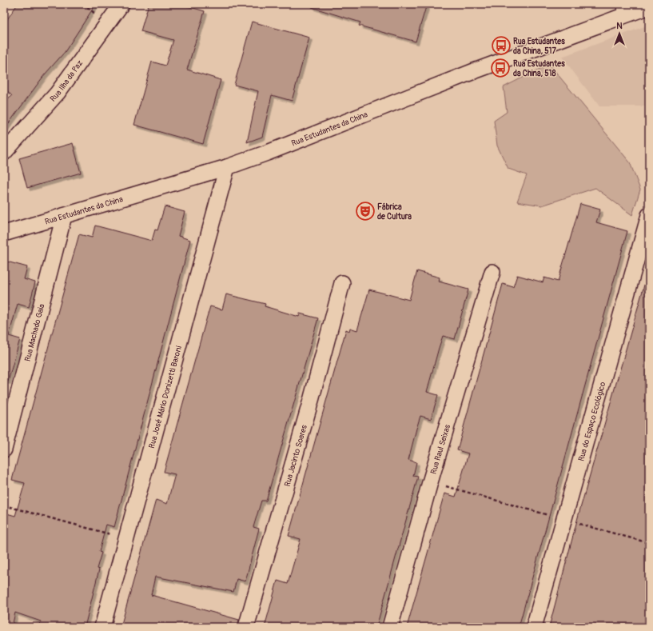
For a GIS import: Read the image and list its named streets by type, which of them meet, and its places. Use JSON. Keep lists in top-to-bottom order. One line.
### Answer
{"streets":{"street":["Rua Ilha da Paz","Rua Estudantes da China","Rua Machado Gaia","Rua José Mário Donizetti Baroni","Rua do Espaço Ecológico","Rua Raul Seixas","Rua Jacinto Soares"]},"crossings":[["Rua Estudantes da China","Rua Machado Gaia"],["Rua Estudantes da China","Rua José Mário Donizetti Baroni"]],"places":{"bus stop":["Rua Estudantes da China, 517","Rua Estudantes da China, 518"],"theatre":["Fábrica de Cultura"]},"north":"top"}
